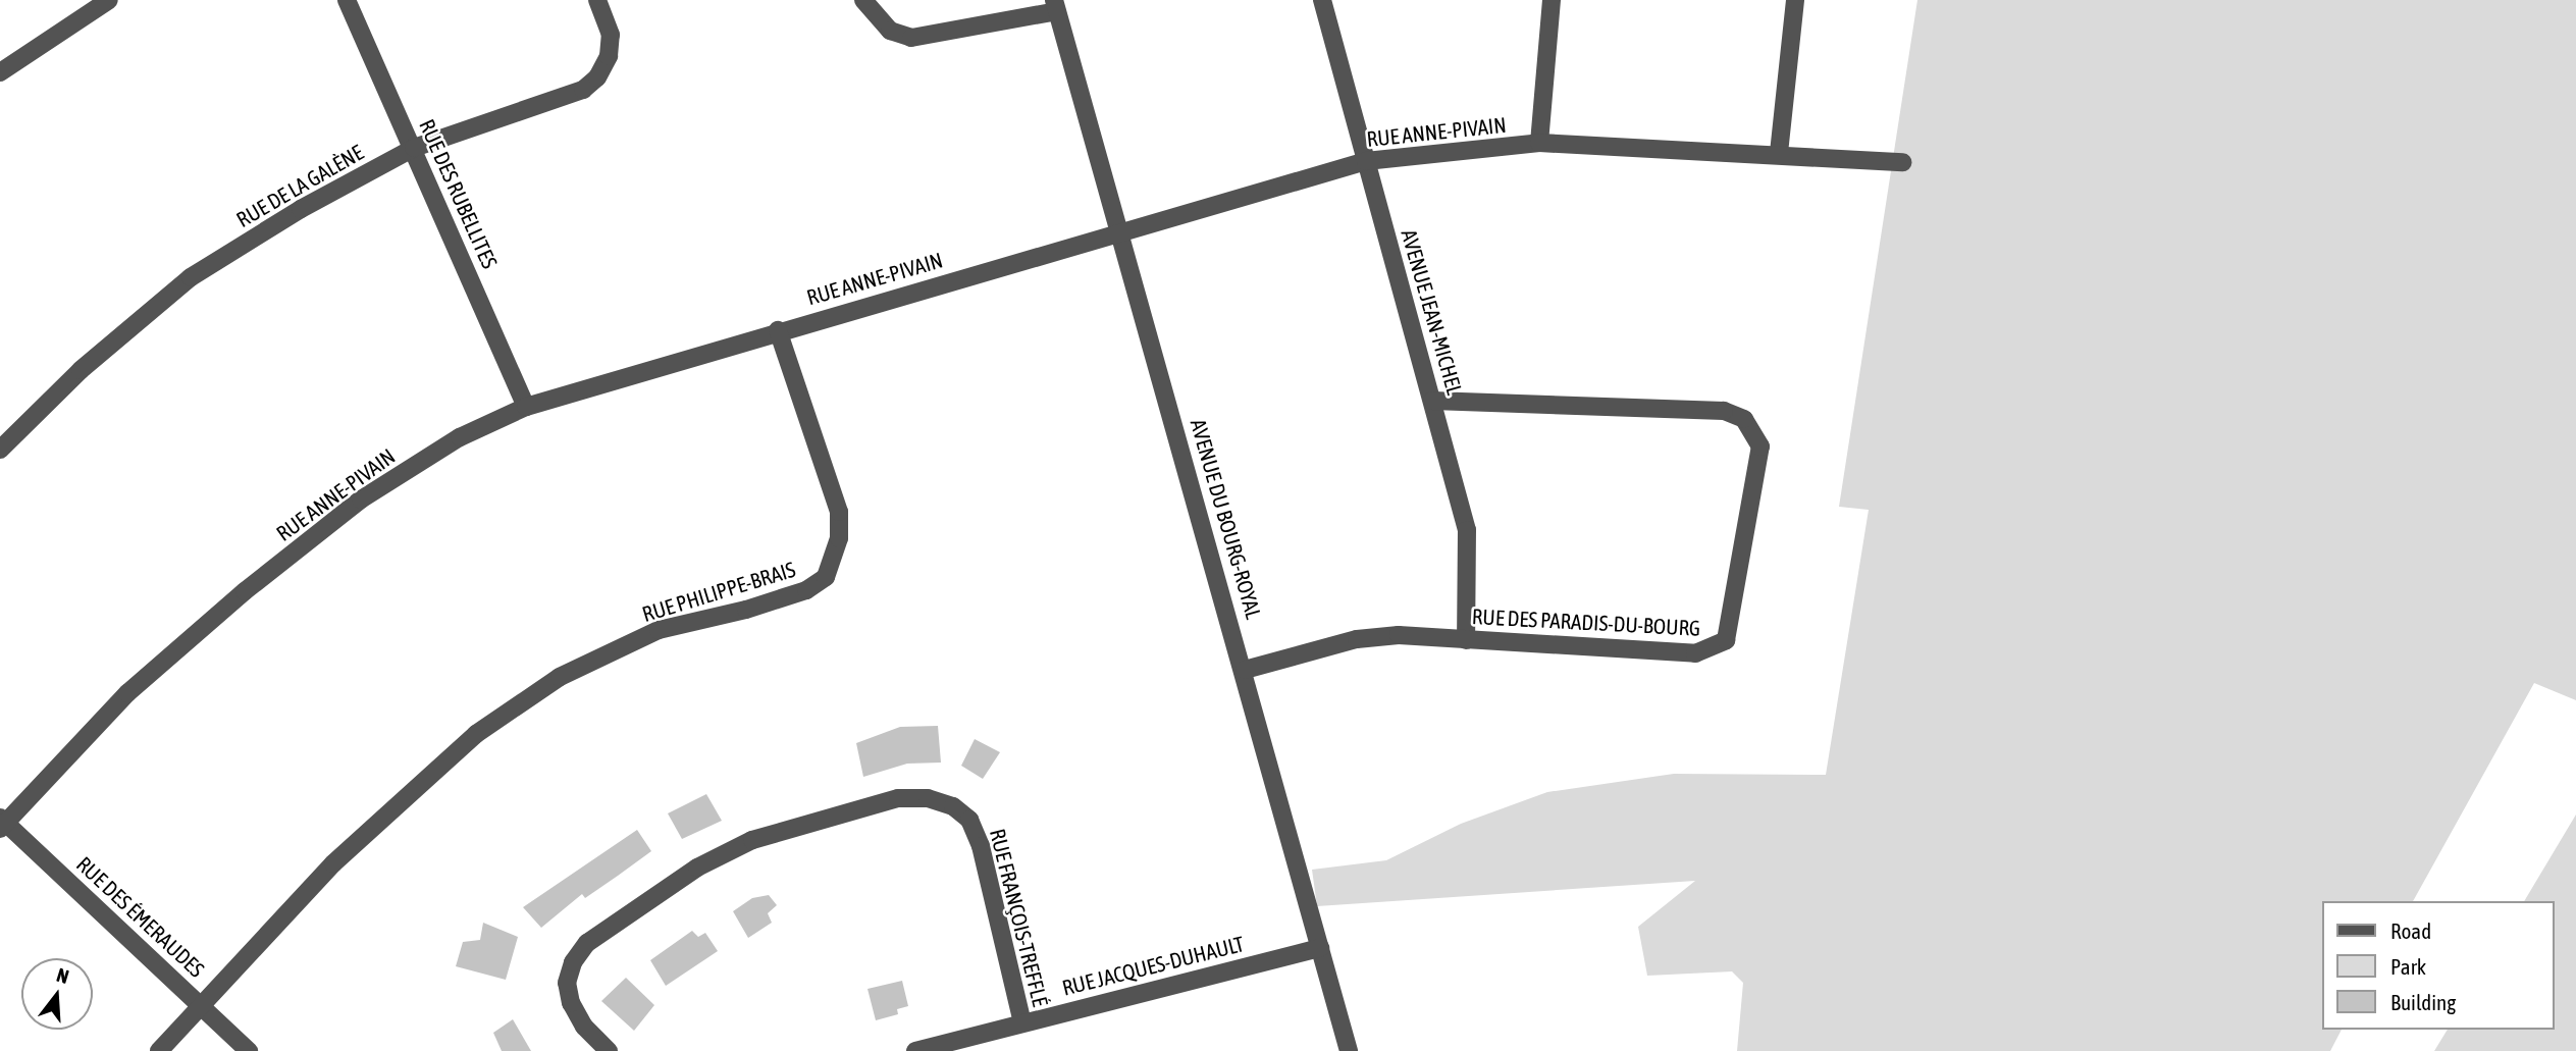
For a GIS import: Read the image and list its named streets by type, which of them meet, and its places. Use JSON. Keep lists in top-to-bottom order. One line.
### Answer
{"streets":{"street":["RUE ANNE-PIVAIN","RUE DE LA GALÈNE","RUE DES RUBELLITES","AVENUE JEAN-MICHEL","AVENUE DU BOURG-ROYAL","RUE PHILIPPE-BRAIS","RUE DES PARADIS-DU-BOURG","RUE DES ÉMERAUDES","RUE FRANÇOIS-TREFFLÉ","RUE JACQUES-DUHAULT"]},"crossings":[["RUE ANNE-PIVAIN","RUE DES RUBELLITES"],["RUE ANNE-PIVAIN","AVENUE JEAN-MICHEL"],["RUE ANNE-PIVAIN","AVENUE DU BOURG-ROYAL"],["RUE ANNE-PIVAIN","RUE PHILIPPE-BRAIS"],["RUE ANNE-PIVAIN","RUE DES ÉMERAUDES"],["RUE DE LA GALÈNE","RUE DES RUBELLITES"],["AVENUE JEAN-MICHEL","RUE DES PARADIS-DU-BOURG"],["AVENUE DU BOURG-ROYAL","RUE DES PARADIS-DU-BOURG"],["AVENUE DU BOURG-ROYAL","RUE JACQUES-DUHAULT"],["RUE PHILIPPE-BRAIS","RUE DES ÉMERAUDES"],["RUE FRANÇOIS-TREFFLÉ","RUE JACQUES-DUHAULT"]],"legend":["Road","Park","Building"],"north":"top"}
